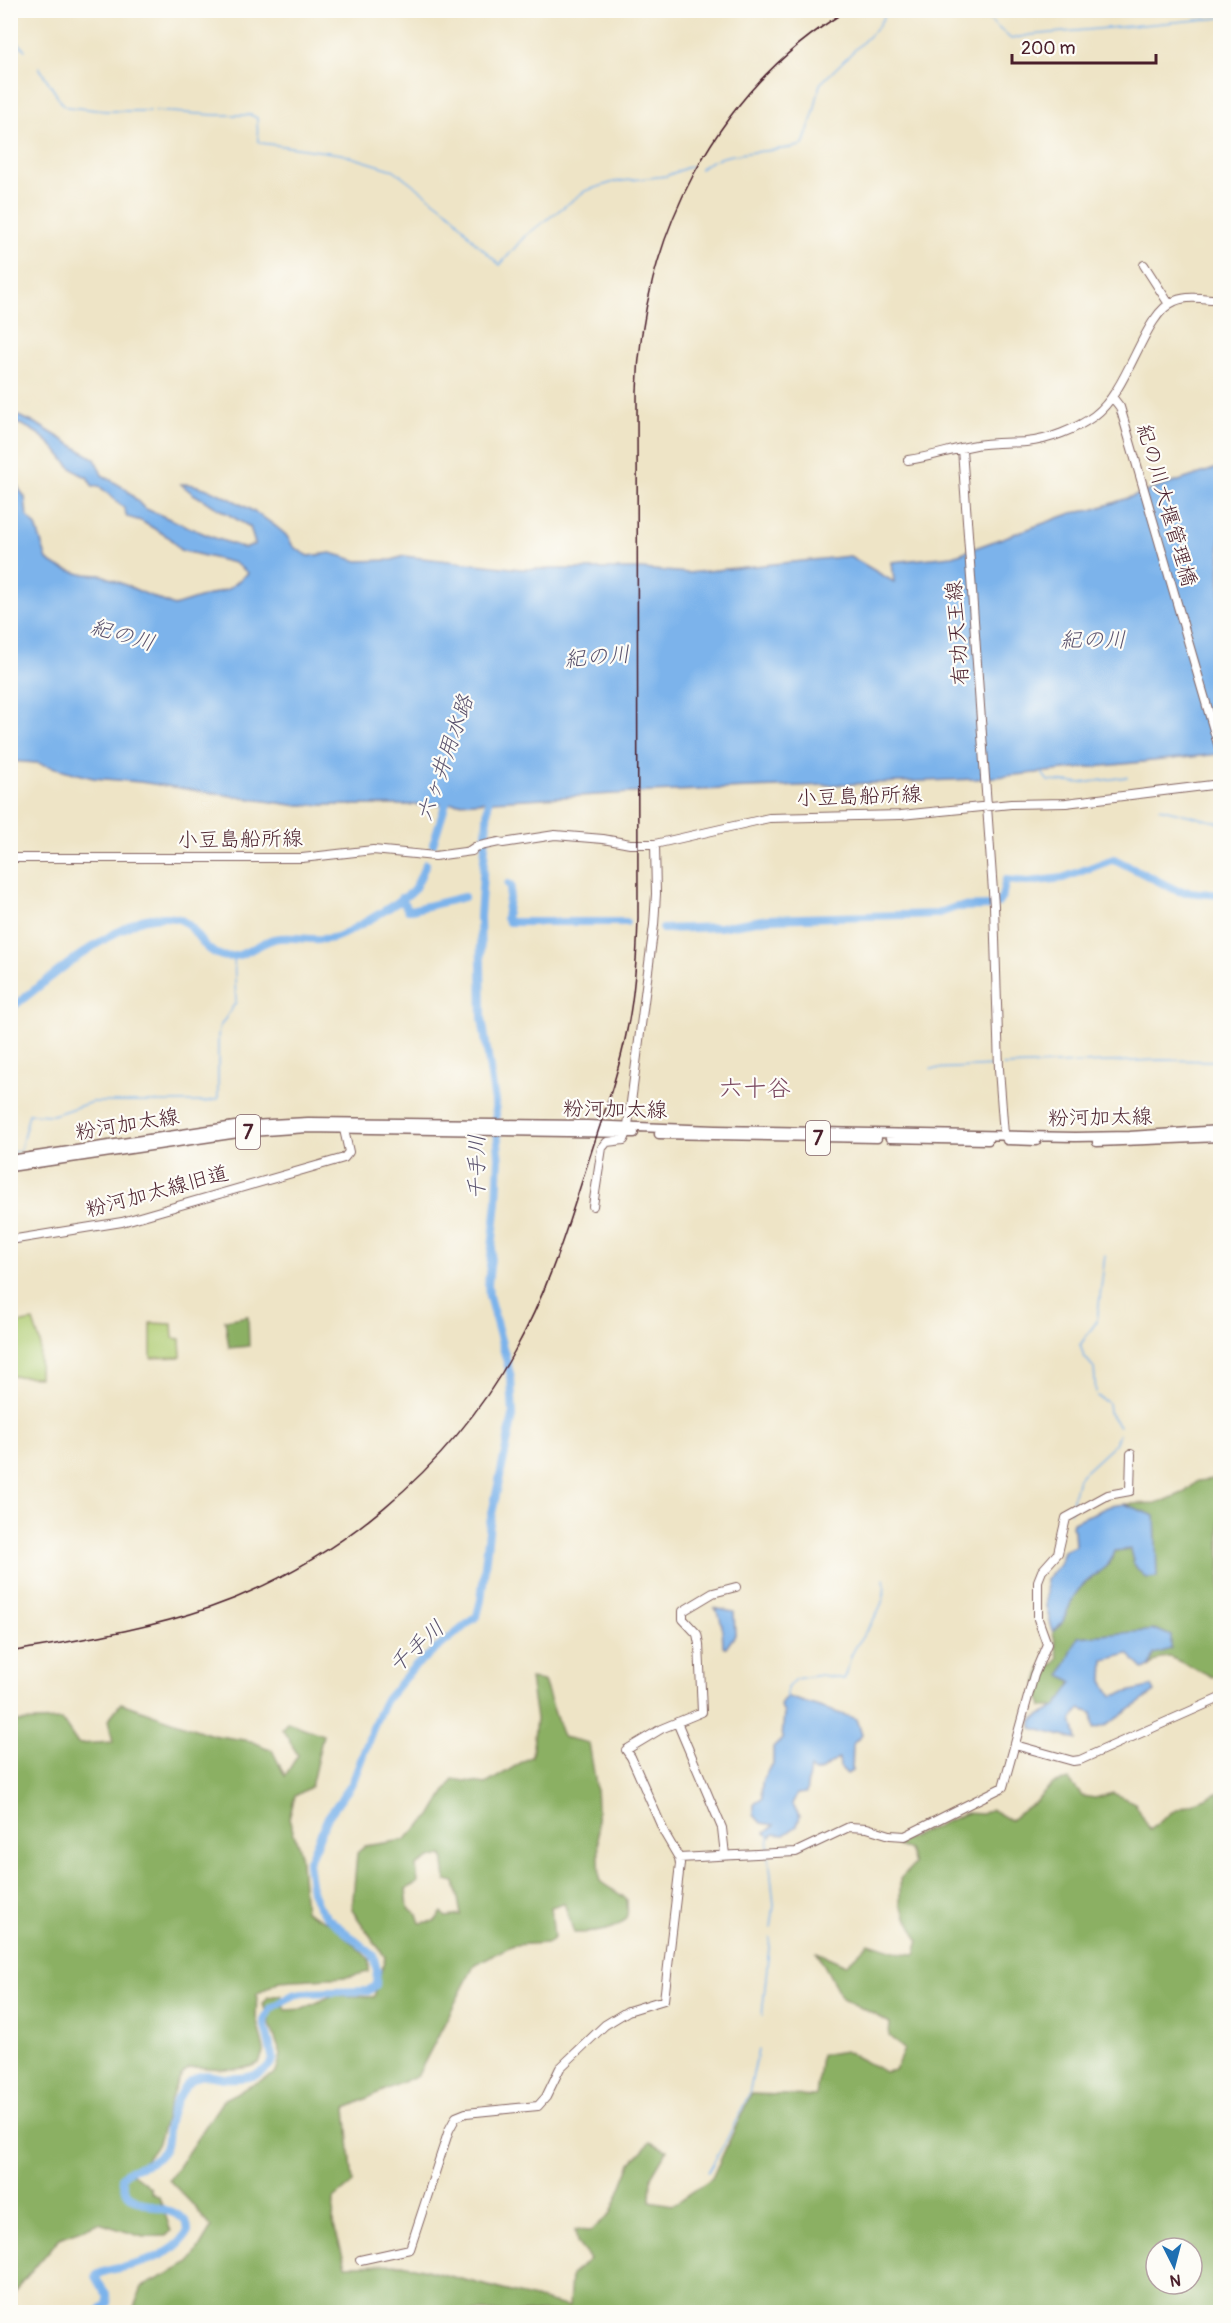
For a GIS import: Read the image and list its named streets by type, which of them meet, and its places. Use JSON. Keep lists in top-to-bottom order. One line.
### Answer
{"streets":{"main road":["粉河加太線","7"],"street":["紀の川大堰管理橋","有功天王線","小豆島船所線","粉河加太線旧道"]},"crossings":[["有功天王線","小豆島船所線"],["有功天王線","粉河加太線"],["粉河加太線","粉河加太線旧道"]],"districts":["六十谷"],"water":["紀の川","六ヶ井用水路","千手川"],"scale_bar":"200 m","north":"bottom"}
